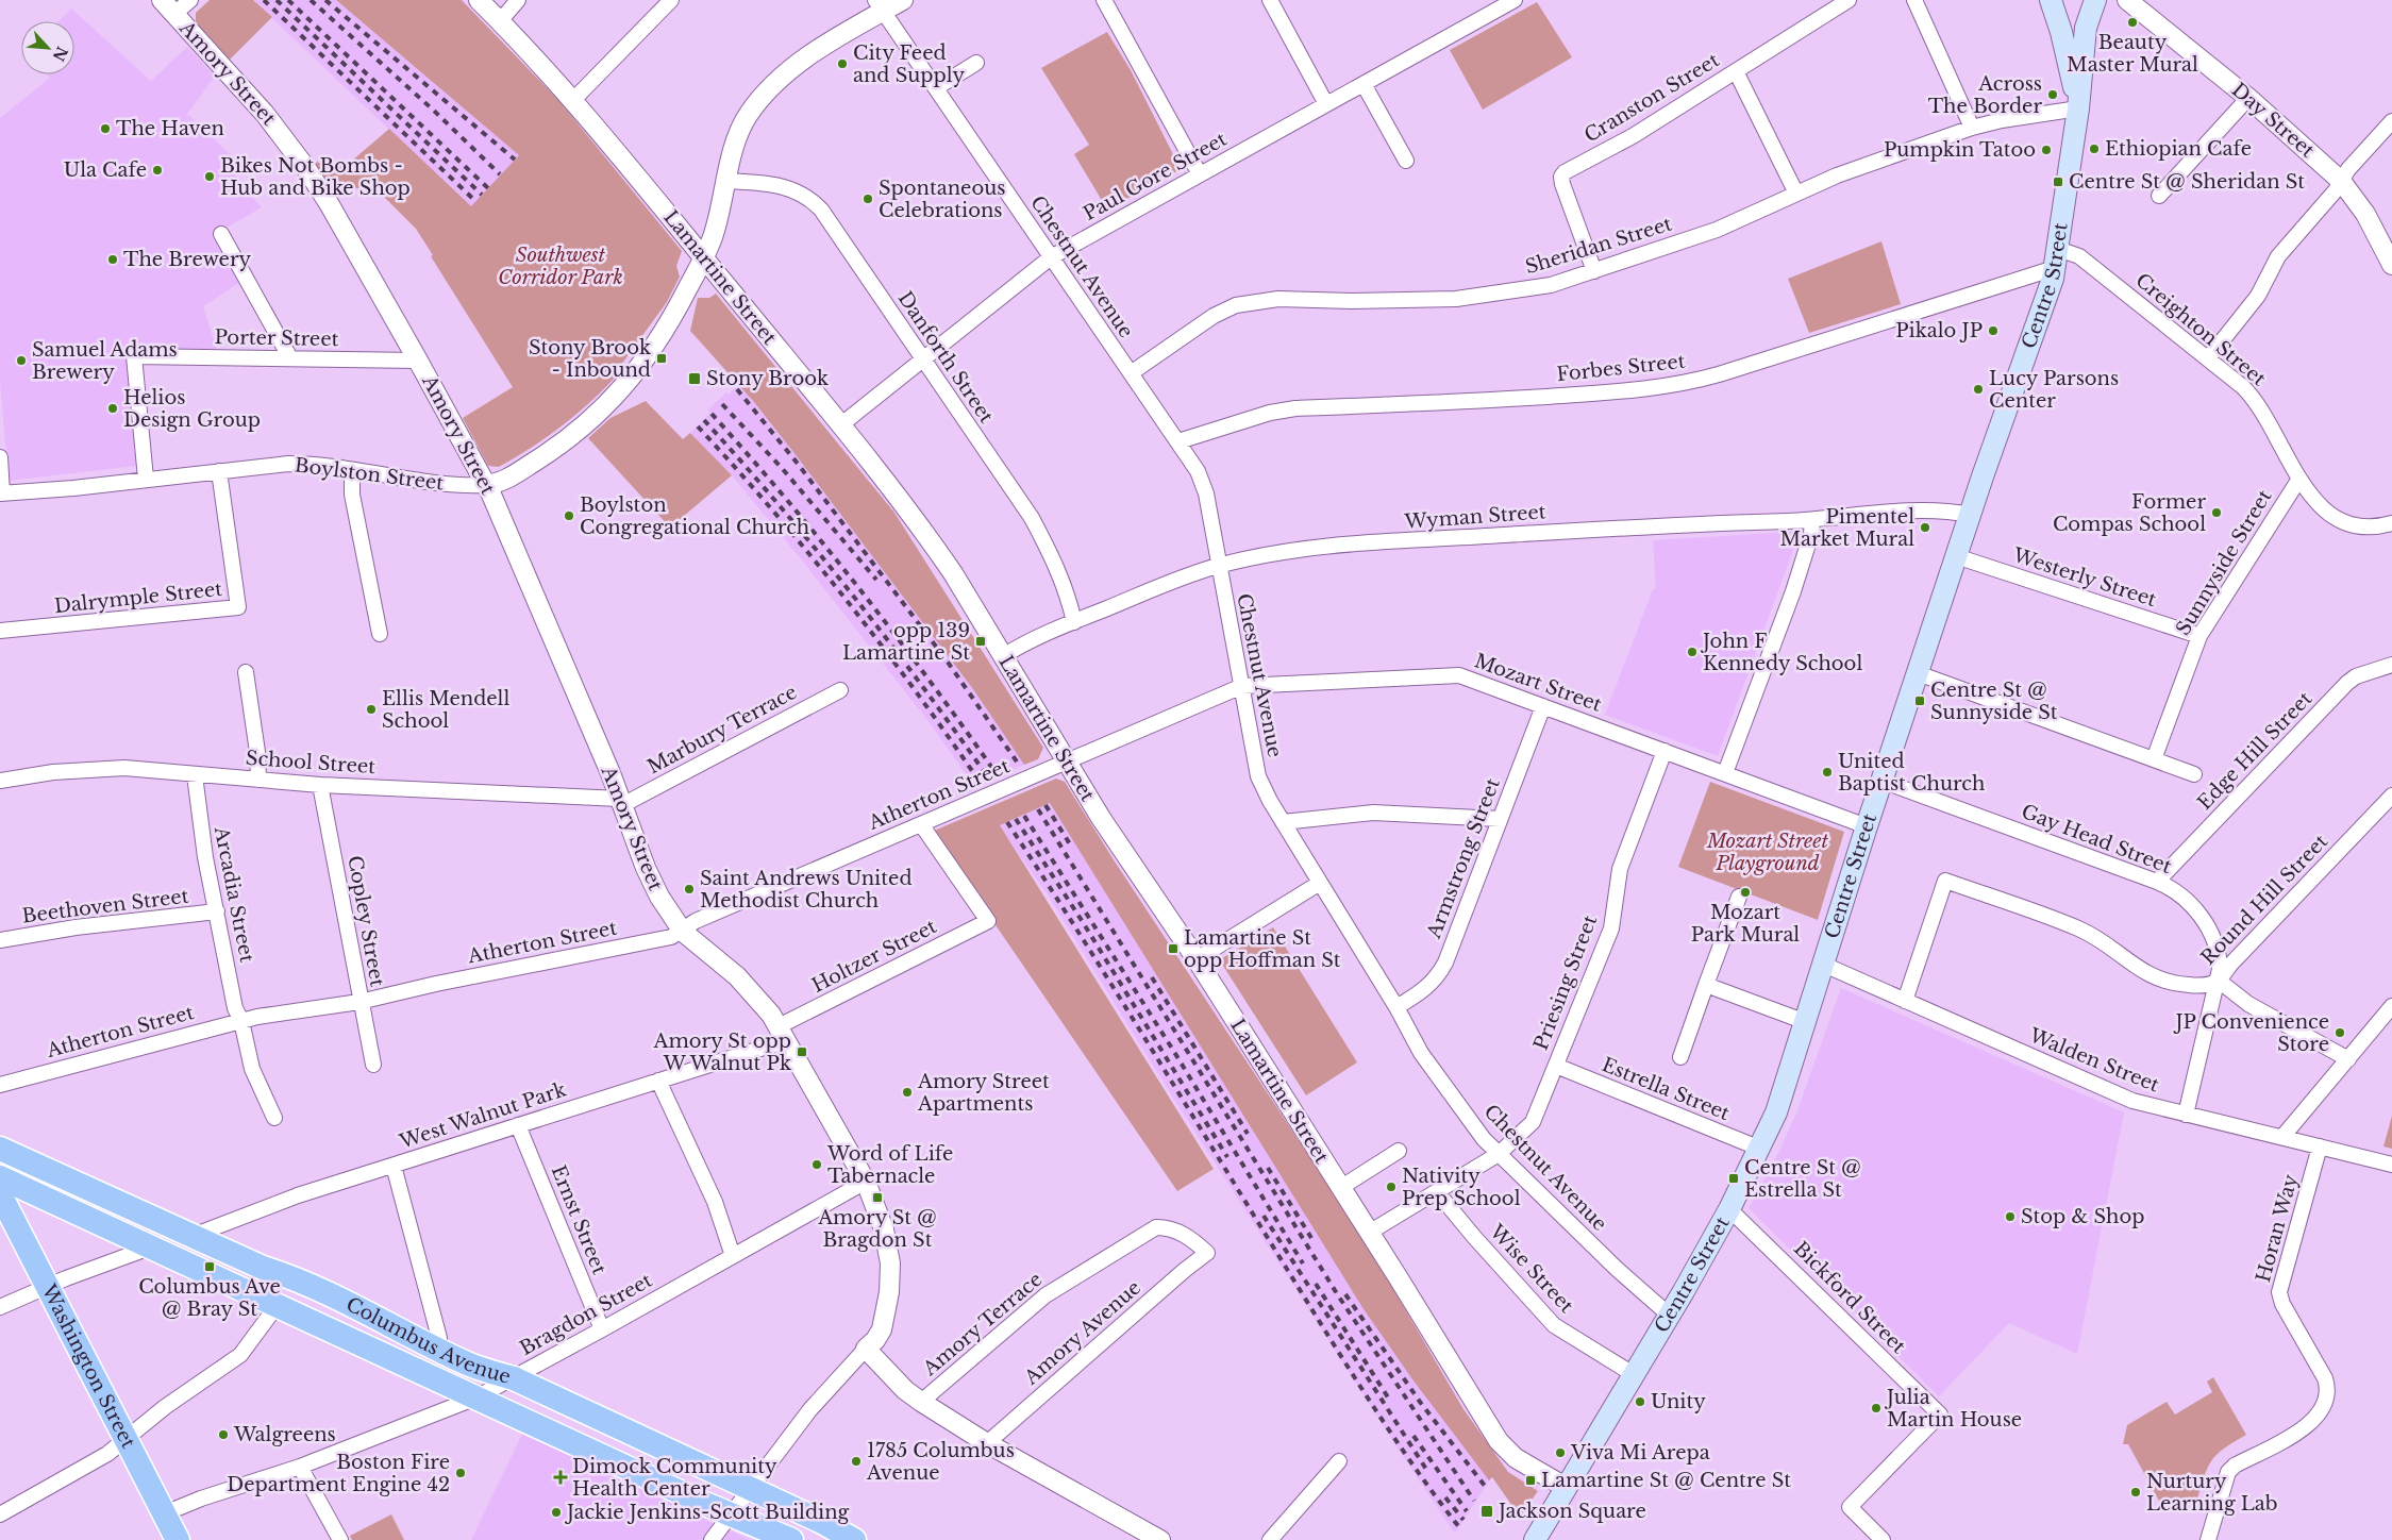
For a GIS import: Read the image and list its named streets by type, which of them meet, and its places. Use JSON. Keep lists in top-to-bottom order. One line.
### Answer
{"streets":{"main road":["Centre Street","Columbus Avenue","Washington Street"],"street":["Amory Street","Cranston Street","Day Street","Paul Gore Street","Sheridan Street","Chestnut Avenue","Lamartine Street","Creighton Street","Porter Street","Danforth Street","Forbes Street","Boylston Street","Wyman Street","Sunnyside Street","Westerly Street","Dalrymple Street","Mozart Street","Marbury Terrace","Edge Hill Street","School Street","Atherton Street","Gay Head Street","Armstrong Street","Arcadia Street","Round Hill Street","Beethoven Street","Copley Street","Holtzer Street","Priesing Street","Walden Street","Estrella Street","West Walnut Park","Ernst Street","Horan Way","Wise Street","Bickford Street","Bragdon Street","Amory Terrace","Amory Avenue"]},"crossings":[["Amory Street","Porter Street"],["Amory Street","Boylston Street"],["Amory Street","Marbury Terrace"],["Amory Street","School Street"],["Amory Street","Atherton Street"],["Amory Street","Holtzer Street"],["Amory Street","West Walnut Park"],["Amory Street","Bragdon Street"],["Cranston Street","Sheridan Street"],["Paul Gore Street","Chestnut Avenue"],["Paul Gore Street","Lamartine Street"],["Paul Gore Street","Danforth Street"],["Sheridan Street","Chestnut Avenue"],["Sheridan Street","Centre Street"],["Chestnut Avenue","Centre Street"],["Chestnut Avenue","Forbes Street"],["Chestnut Avenue","Boylston Street"],["Chestnut Avenue","Wyman Street"],["Chestnut Avenue","Mozart Street"],["Chestnut Avenue","Armstrong Street"],["Chestnut Avenue","Priesing Street"],["Lamartine Street","Centre Street"],["Lamartine Street","Boylston Street"],["Lamartine Street","Wyman Street"],["Lamartine Street","Mozart Street"],["Lamartine Street","Atherton Street"],["Lamartine Street","Priesing Street"],["Centre Street","Creighton Street"],["Centre Street","Forbes Street"],["Centre Street","Wyman Street"],["Centre Street","Westerly Street"],["Centre Street","Mozart Street"],["Centre Street","Gay Head Street"],["Centre Street","Walden Street"],["Centre Street","Estrella Street"],["Centre Street","Wise Street"],["Centre Street","Bickford Street"],["Creighton Street","Forbes Street"],["Creighton Street","Sunnyside Street"],["Porter Street","Boylston Street"],["Danforth Street","Boylston Street"],["Danforth Street","Wyman Street"],["Boylston Street","Dalrymple Street"],["Sunnyside Street","Westerly Street"],["Mozart Street","Atherton Street"],["Mozart Street","Armstrong Street"],["Mozart Street","Priesing Street"],["Marbury Terrace","School Street"],["Edge Hill Street","Gay Head Street"],["School Street","Arcadia Street"],["School Street","Copley Street"],["Atherton Street","Arcadia Street"],["Atherton Street","Copley Street"],["Atherton Street","Holtzer Street"],["Gay Head Street","Round Hill Street"],["Arcadia Street","Beethoven Street"],["Round Hill Street","Walden Street"],["Holtzer Street","West Walnut Park"],["Priesing Street","Estrella Street"],["Priesing Street","Wise Street"],["Walden Street","Horan Way"],["West Walnut Park","Ernst Street"],["West Walnut Park","Columbus Avenue"],["Ernst Street","Bragdon Street"],["Bragdon Street","Columbus Avenue"],["Bragdon Street","Washington Street"],["Amory Terrace","Amory Avenue"]],"parks":["Southwest Corridor Park","Mozart Street Playground"],"places":{"other":["Beauty Master Mural","City Feed and Supply","Across The Border","The Haven","Ethiopian Cafe","Pumpkin Tatoo","Ula Cafe","Bikes Not Bombs - Hub and Bike Shop","Spontaneous Celebrations","The Brewery","Pikalo JP","Samuel Adams Brewery","Lucy Parsons Center","Helios Design Group","Former Compas School","Boylston Congregational Church","Pimentel Market Mural","John F Kennedy School","Ellis Mendell School","United Baptist Church","Saint Andrews United Methodist Church","Mozart Park Mural","JP Convenience Store","Amory Street Apartments","Word of Life Tabernacle","Nativity Prep School","Stop & Shop","Unity","Julia Martin House","Walgreens","Viva Mi Arepa","1785 Columbus Avenue","Boston Fire Department Engine 42","Nurtury Learning Lab","Jackie Jenkins-Scott Building"],"transit":["Centre St @ Sheridan St","Stony Brook - Inbound","Stony Brook","opp 139 Lamartine St","Centre St @ Sunnyside St","Lamartine St opp Hoffman St","Amory St opp W Walnut Pk","Centre St @ Estrella St","Amory St @ Bragdon St","Columbus Ave @ Bray St","Lamartine St @ Centre St","Jackson Square"],"health":["Dimock Community Health Center"]},"north":"bottom right"}
